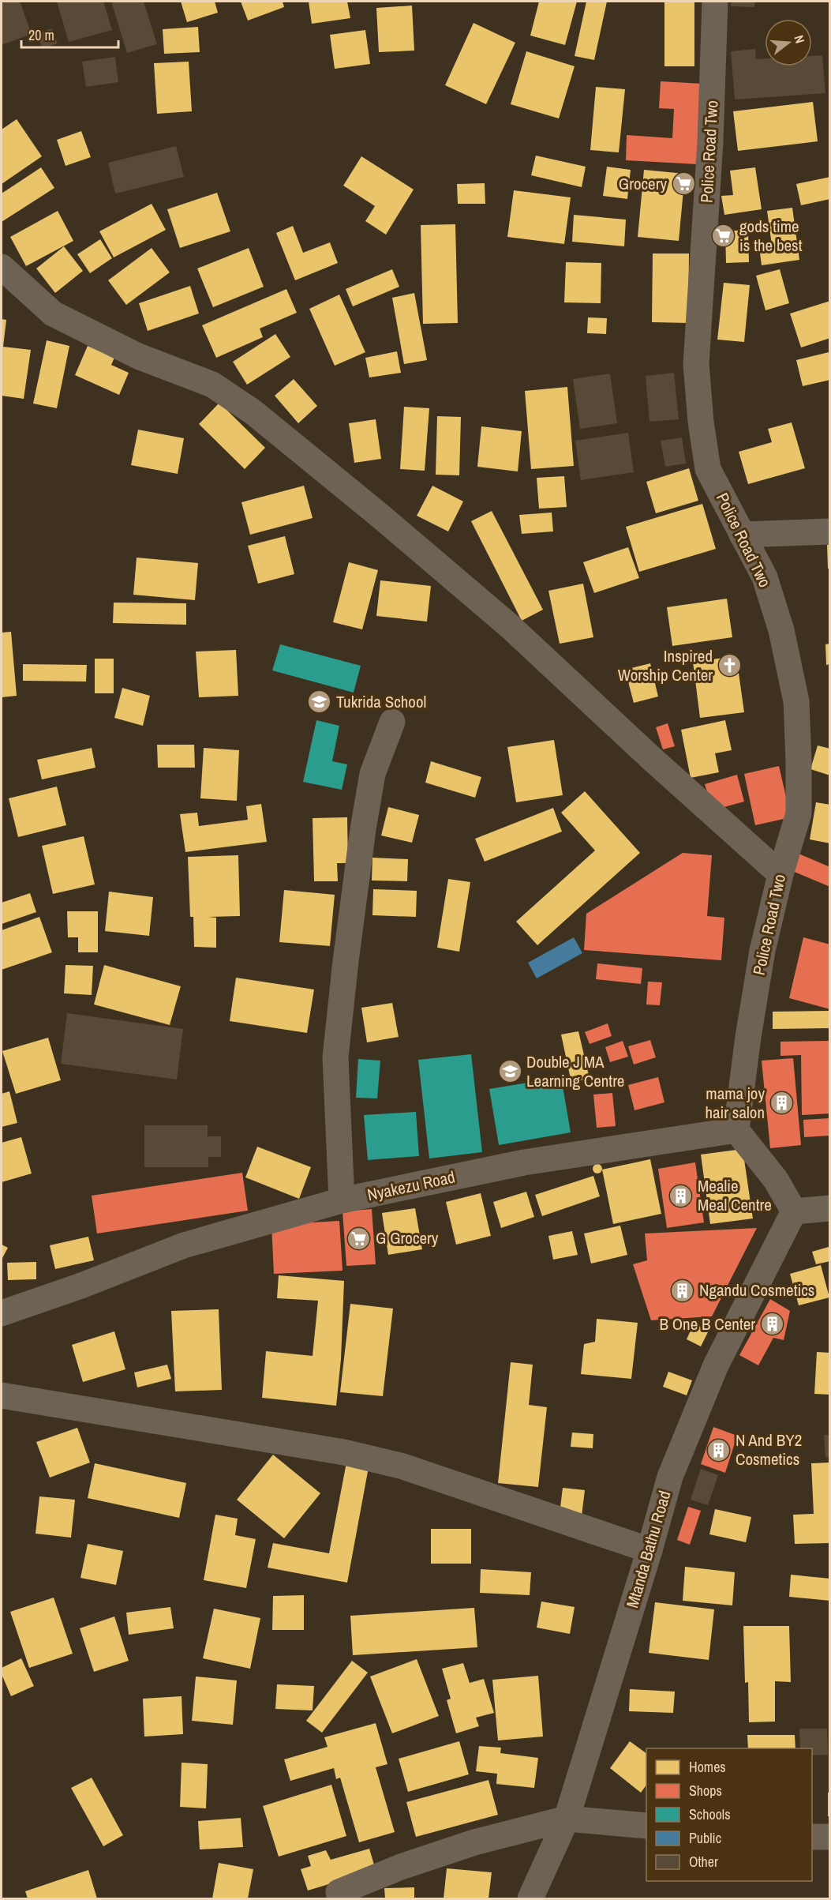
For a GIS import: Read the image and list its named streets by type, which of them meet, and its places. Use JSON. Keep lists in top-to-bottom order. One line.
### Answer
{"streets":{"street":["Police Road Two","Nyakezu Road","Mtanda Bathu Road"]},"crossings":[["Police Road Two","Nyakezu Road"]],"places":{"supermarket":["Grocery","gods time is the best","G Grocery"],"church":["Inspired Worship Center"],"school or university":["Tukrida School","Double J MA Learning Centre"],"building":["mama joy hair salon","Mealie Meal Centre","Ngandu Cosmetics","B One B Center","N And BY2 Cosmetics"]},"legend":["Homes","Shops","Schools","Public","Other"],"scale_bar":"20 m","north":"right"}
